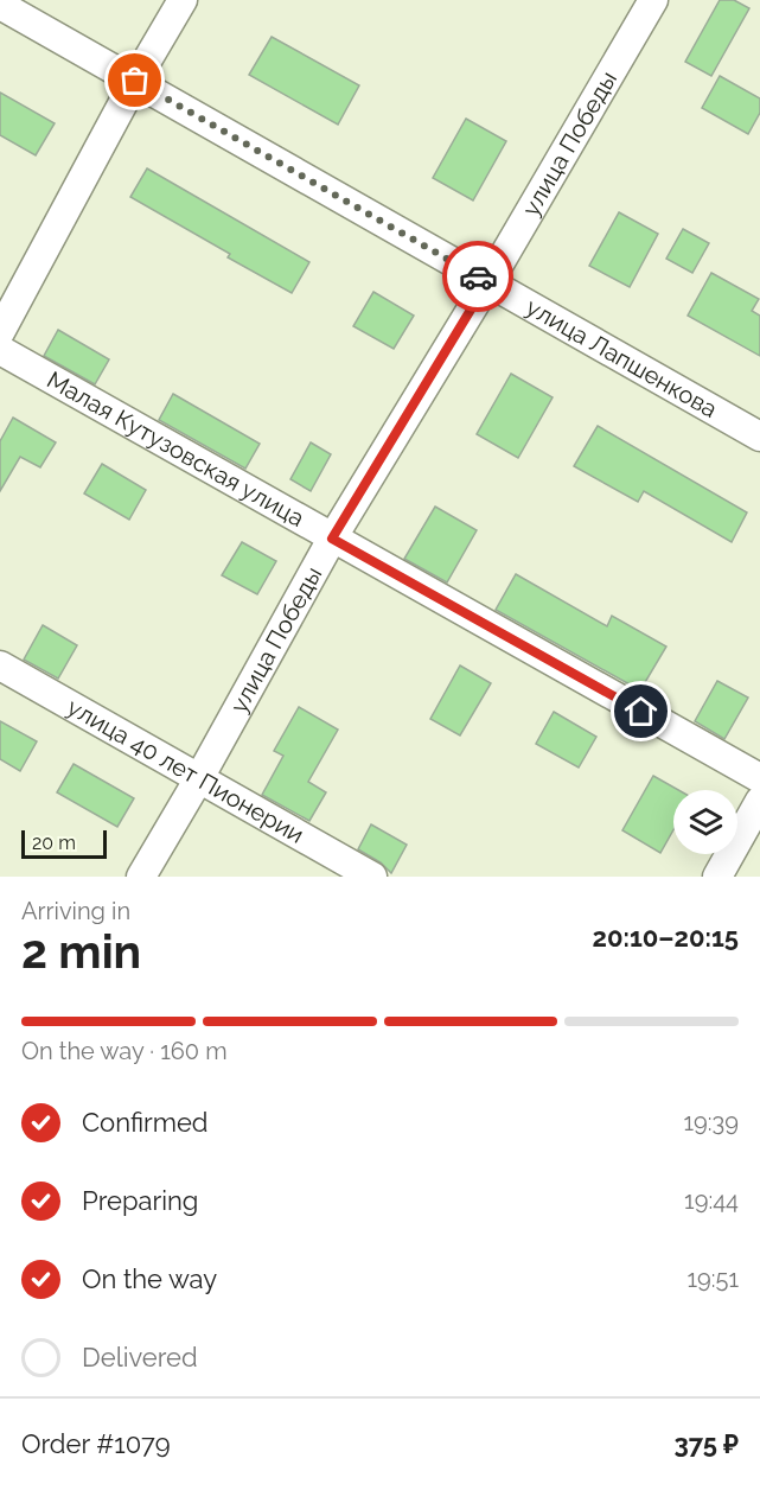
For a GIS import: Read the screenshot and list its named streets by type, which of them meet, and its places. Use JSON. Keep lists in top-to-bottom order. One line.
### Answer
{"streets":{"street":["улица Победы","улица Лапшенкова","Малая Кутузовская улица","улица 40 лет Пионерии"]},"crossings":[["улица Победы","улица Лапшенкова"],["улица Победы","Малая Кутузовская улица"],["улица Победы","улица 40 лет Пионерии"]],"scale_bar":"20 m","page":{"scale":"20 m","heading":["2 min","Arriving in","20:10–20:15"],"panel":["Order #1079","375 ₽"],"bar":"On the way · 160 m","list":[["Confirmed","19:39"],["Preparing","19:44"],["On the way","19:51"],"Delivered"]}}
